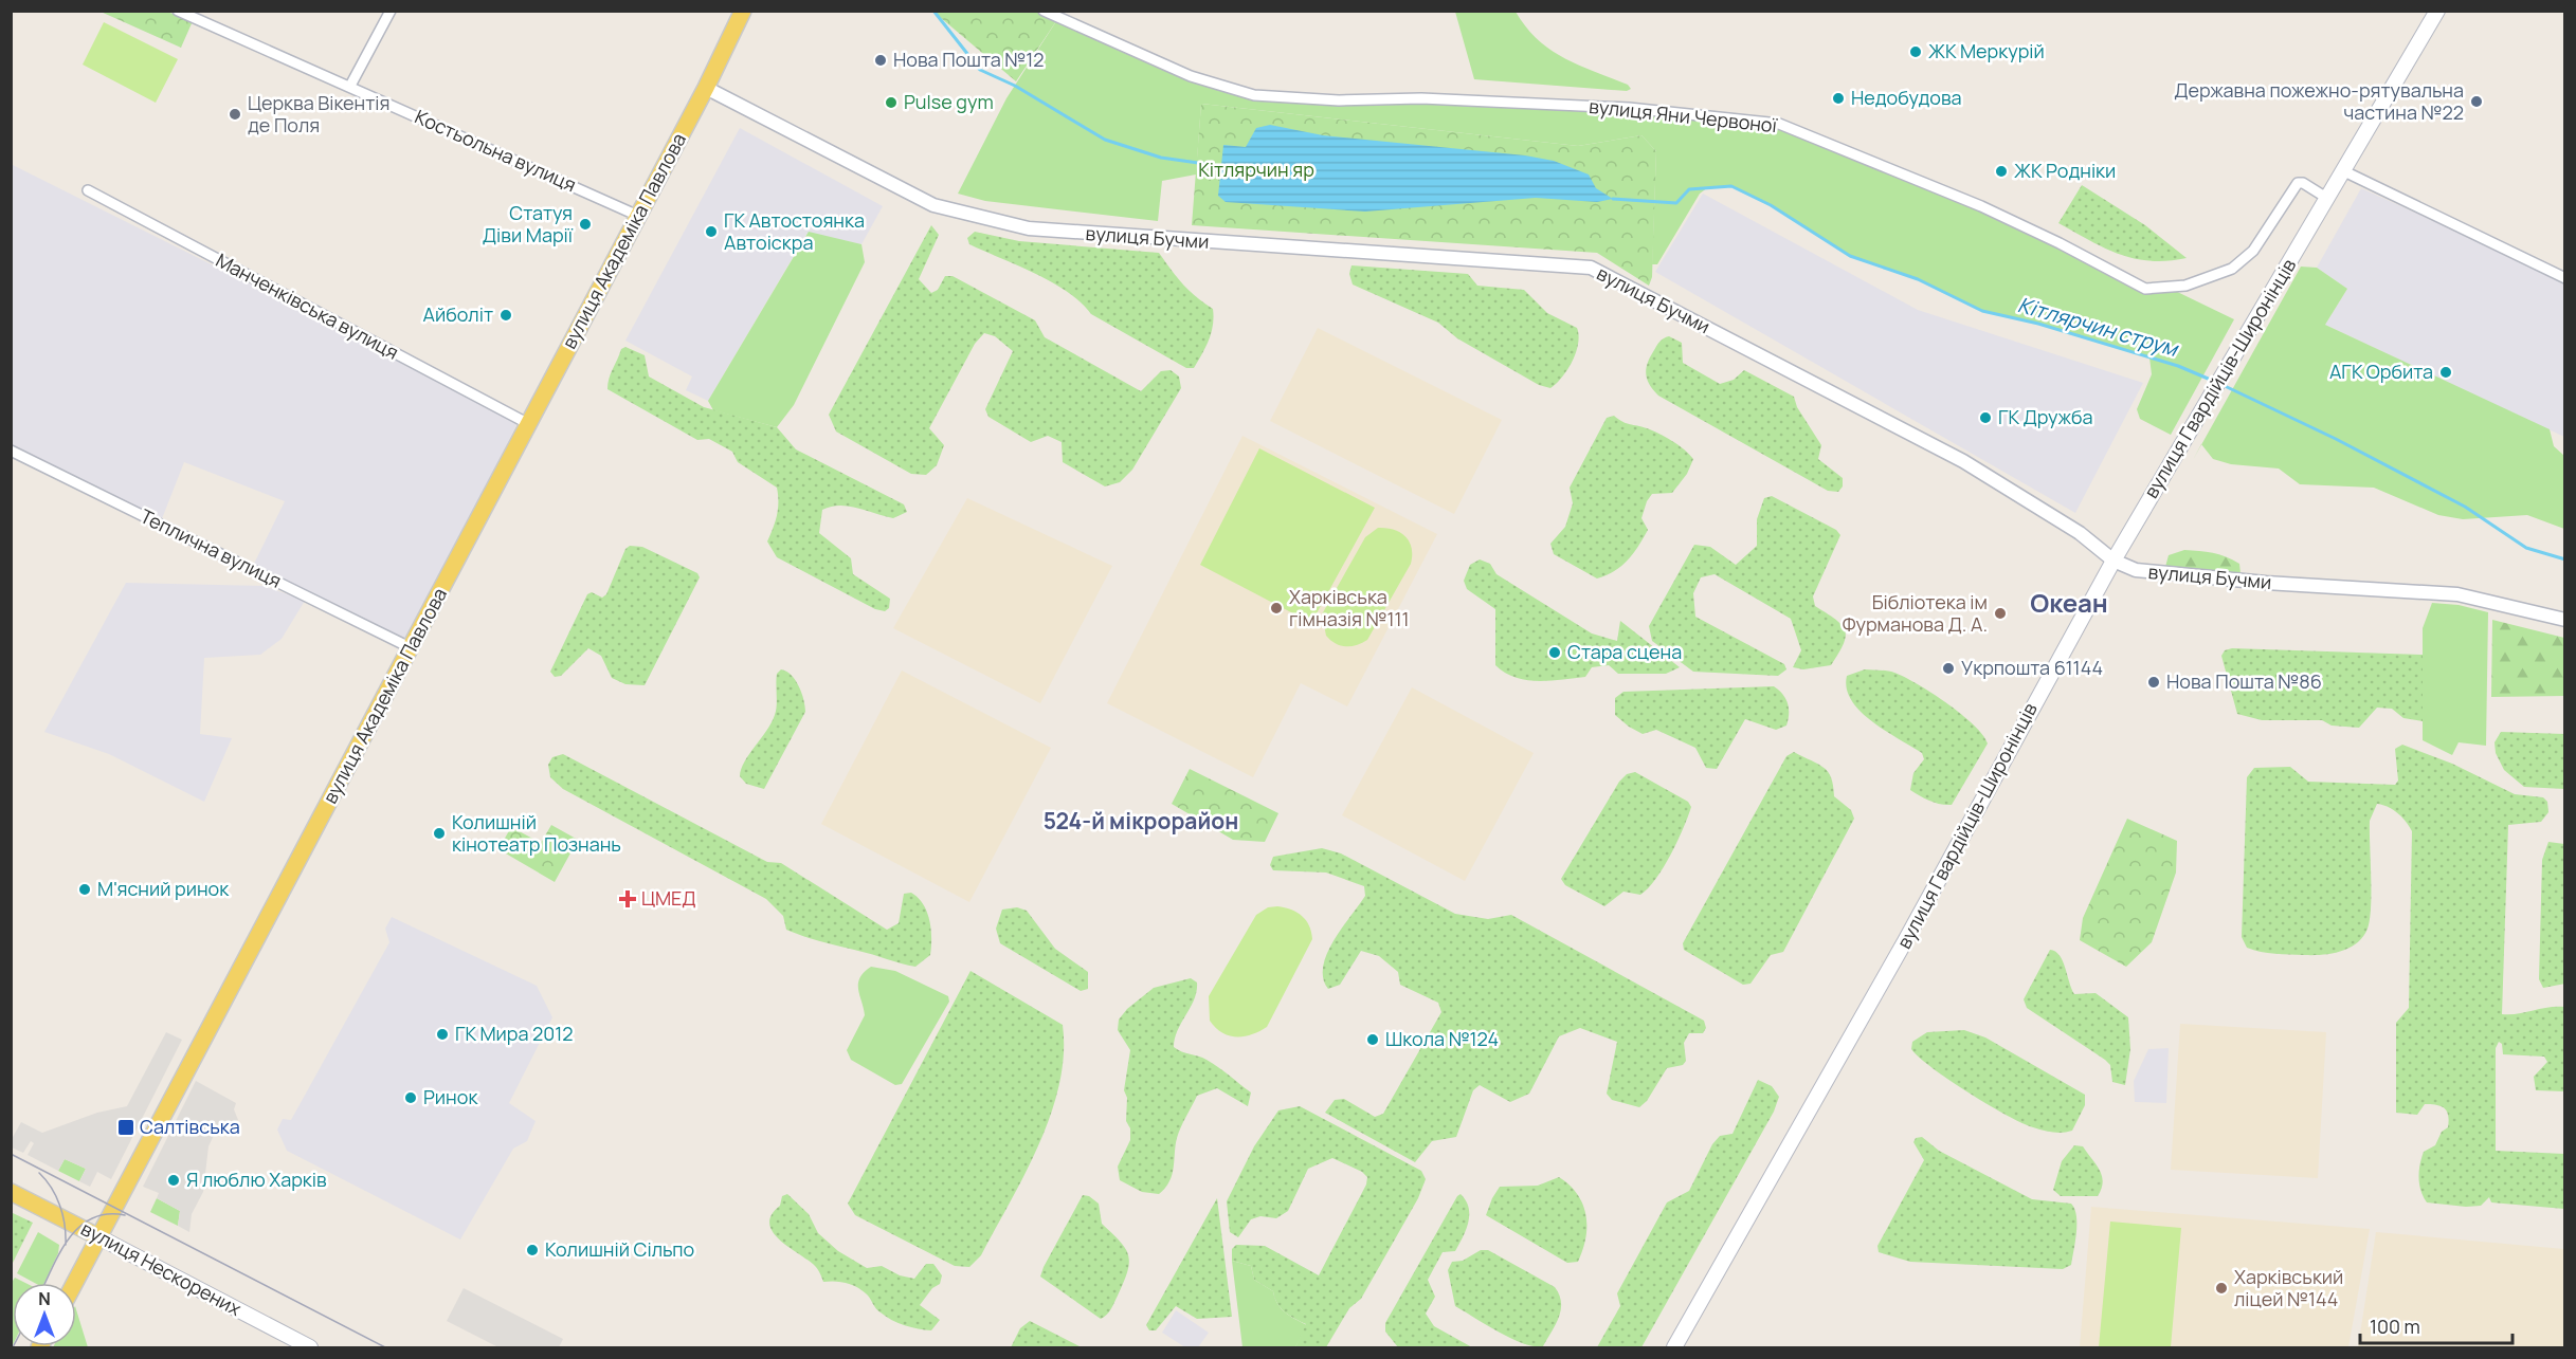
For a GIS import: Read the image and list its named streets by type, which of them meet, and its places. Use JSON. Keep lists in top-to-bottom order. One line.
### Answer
{"streets":{"main road":["вулиця Академіка Павлова","вулиця Гвардійців-Широнінців","вулиця Нескорених"],"street":["вулиця Яни Червоної","Костьольна вулиця","вулиця Бучми","Манченківська вулиця","Теплична вулиця"]},"crossings":[["вулиця Яни Червоної","вулиця Гвардійців-Широнінців"],["Костьольна вулиця","вулиця Академіка Павлова"],["вулиця Бучми","вулиця Академіка Павлова"],["вулиця Бучми","вулиця Гвардійців-Широнінців"],["вулиця Академіка Павлова","Манченківська вулиця"],["вулиця Академіка Павлова","Теплична вулиця"],["вулиця Академіка Павлова","вулиця Нескорених"]],"districts":["Океан","524-й мікрорайон"],"water":["Кітлярчин струм"],"parks":["Кітлярчин яр"],"places":{"other":["ЖК Меркурій","Нова Пошта №12","Недобудова","Державна пожежно-рятувальна частина №22","Pulse gym","Церква Вікентія де Поля","ЖК Родніки","Статуя Діви Марії","ГК Автостоянка Автоіскра","Айболіт","АГК Орбита","ГК Дружба","Харківська гімназія №111","Бібліотека iм Фурманова Д. А.","Стара сцена","Укрпошта 61144","Нова Пошта №86","Колишній кінотеатр Познань","М'ясний ринок","ГК Мира 2012","Школа №124","Ринок","Я люблю Харків","Колишній Сільпо","Харківський ліцей №144"],"health":["ЦМЕД"],"transit":["Салтівська"]},"scale_bar":"100 m","north":"top"}
